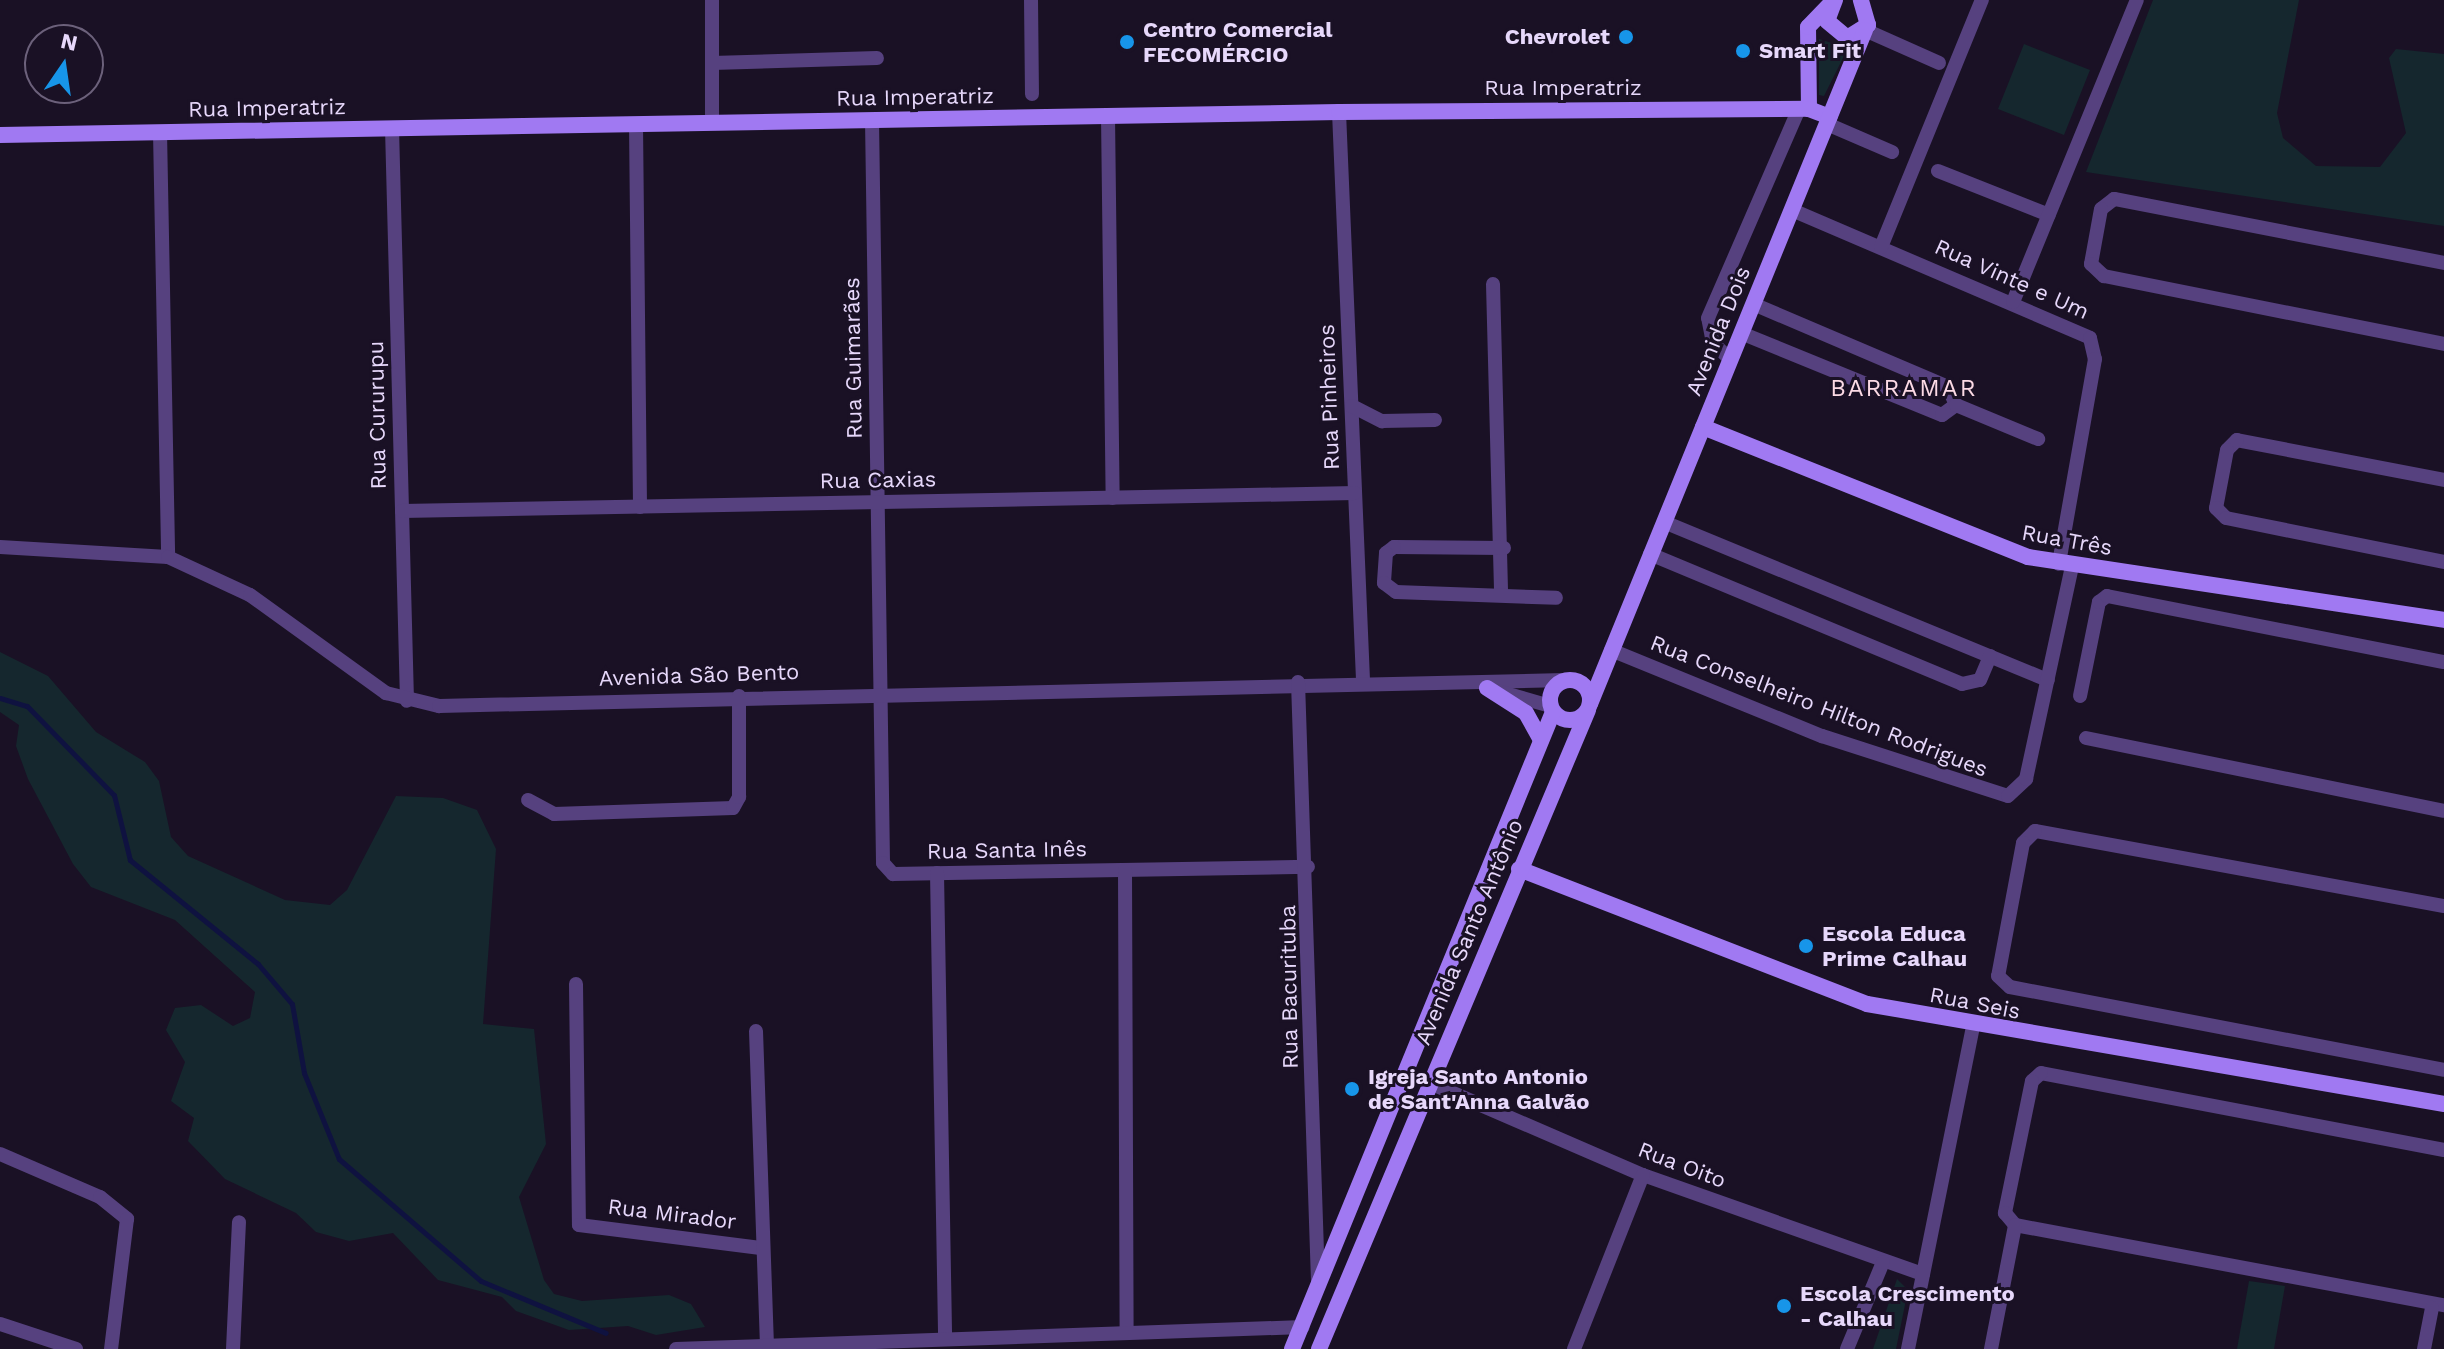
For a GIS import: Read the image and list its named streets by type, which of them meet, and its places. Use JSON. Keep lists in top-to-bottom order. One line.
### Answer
{"streets":{"street":["Rua Imperatriz","Rua Vinte e Um","Avenida Dois","Rua Guimarães","Rua Pinheiros","Rua Cururupu","Rua Caxias","Rua Três","Avenida São Bento","Rua Conselheiro Hilton Rodrigues","Rua Santa Inês","Avenida Santo Antônio","Rua Bacurituba","Rua Seis","Rua Oito","Rua Mirador"]},"crossings":[["Rua Imperatriz","Avenida Dois"],["Rua Imperatriz","Rua Guimarães"],["Rua Imperatriz","Rua Pinheiros"],["Rua Imperatriz","Rua Cururupu"],["Rua Vinte e Um","Avenida Dois"],["Rua Vinte e Um","Rua Três"],["Rua Vinte e Um","Rua Conselheiro Hilton Rodrigues"],["Avenida Dois","Rua Três"],["Avenida Dois","Avenida São Bento"],["Avenida Dois","Rua Conselheiro Hilton Rodrigues"],["Avenida Dois","Avenida Santo Antônio"],["Rua Guimarães","Rua Caxias"],["Rua Guimarães","Avenida São Bento"],["Rua Guimarães","Rua Santa Inês"],["Rua Pinheiros","Rua Caxias"],["Rua Pinheiros","Avenida São Bento"],["Rua Cururupu","Rua Caxias"],["Rua Cururupu","Avenida São Bento"],["Rua Três","Rua Conselheiro Hilton Rodrigues"],["Avenida São Bento","Rua Santa Inês"],["Avenida São Bento","Avenida Santo Antônio"],["Avenida São Bento","Rua Bacurituba"],["Rua Santa Inês","Rua Bacurituba"],["Avenida Santo Antônio","Rua Bacurituba"],["Avenida Santo Antônio","Rua Seis"],["Avenida Santo Antônio","Rua Oito"]],"districts":["BARRAMAR"],"places":["Chevrolet","Centro Comercial FECOMÉRCIO","Smart Fit","Escola Educa Prime Calhau","Igreja Santo Antonio de Sant'Anna Galvão","Escola Crescimento - Calhau"],"north":"top"}
